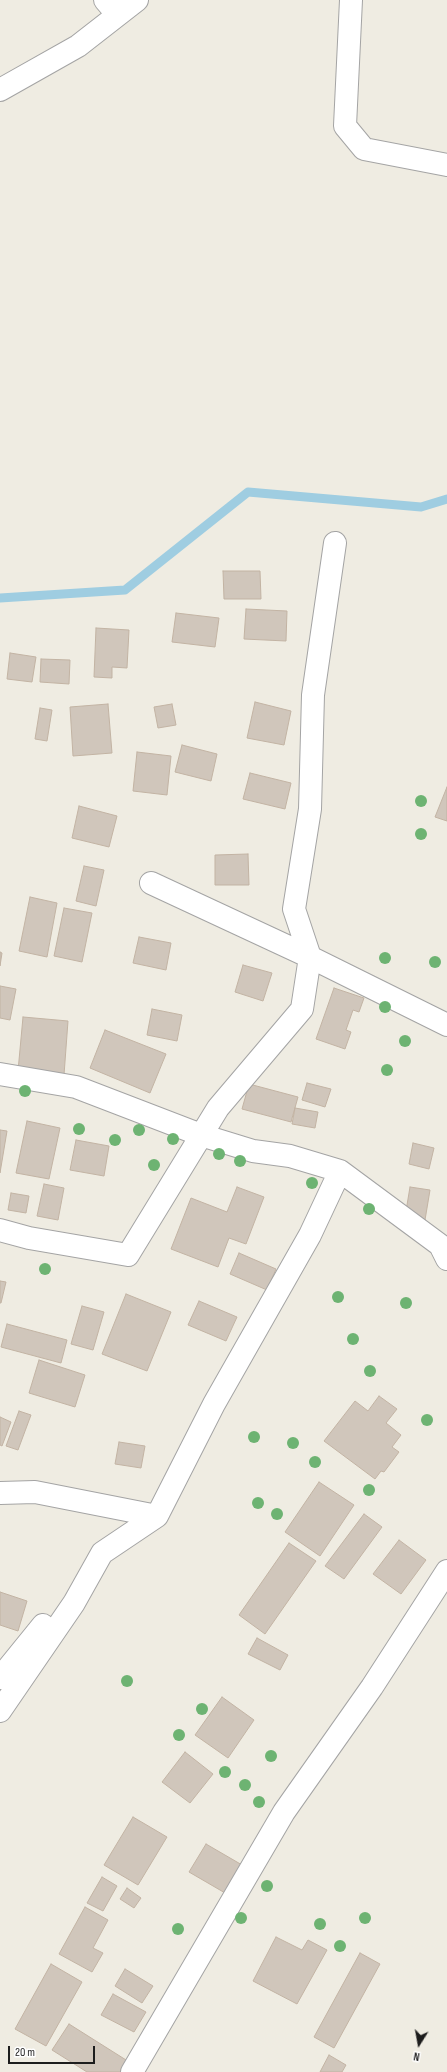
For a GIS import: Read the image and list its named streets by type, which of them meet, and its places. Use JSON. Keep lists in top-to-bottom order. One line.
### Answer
{"scale_bar":"20 m","north":"bottom"}
